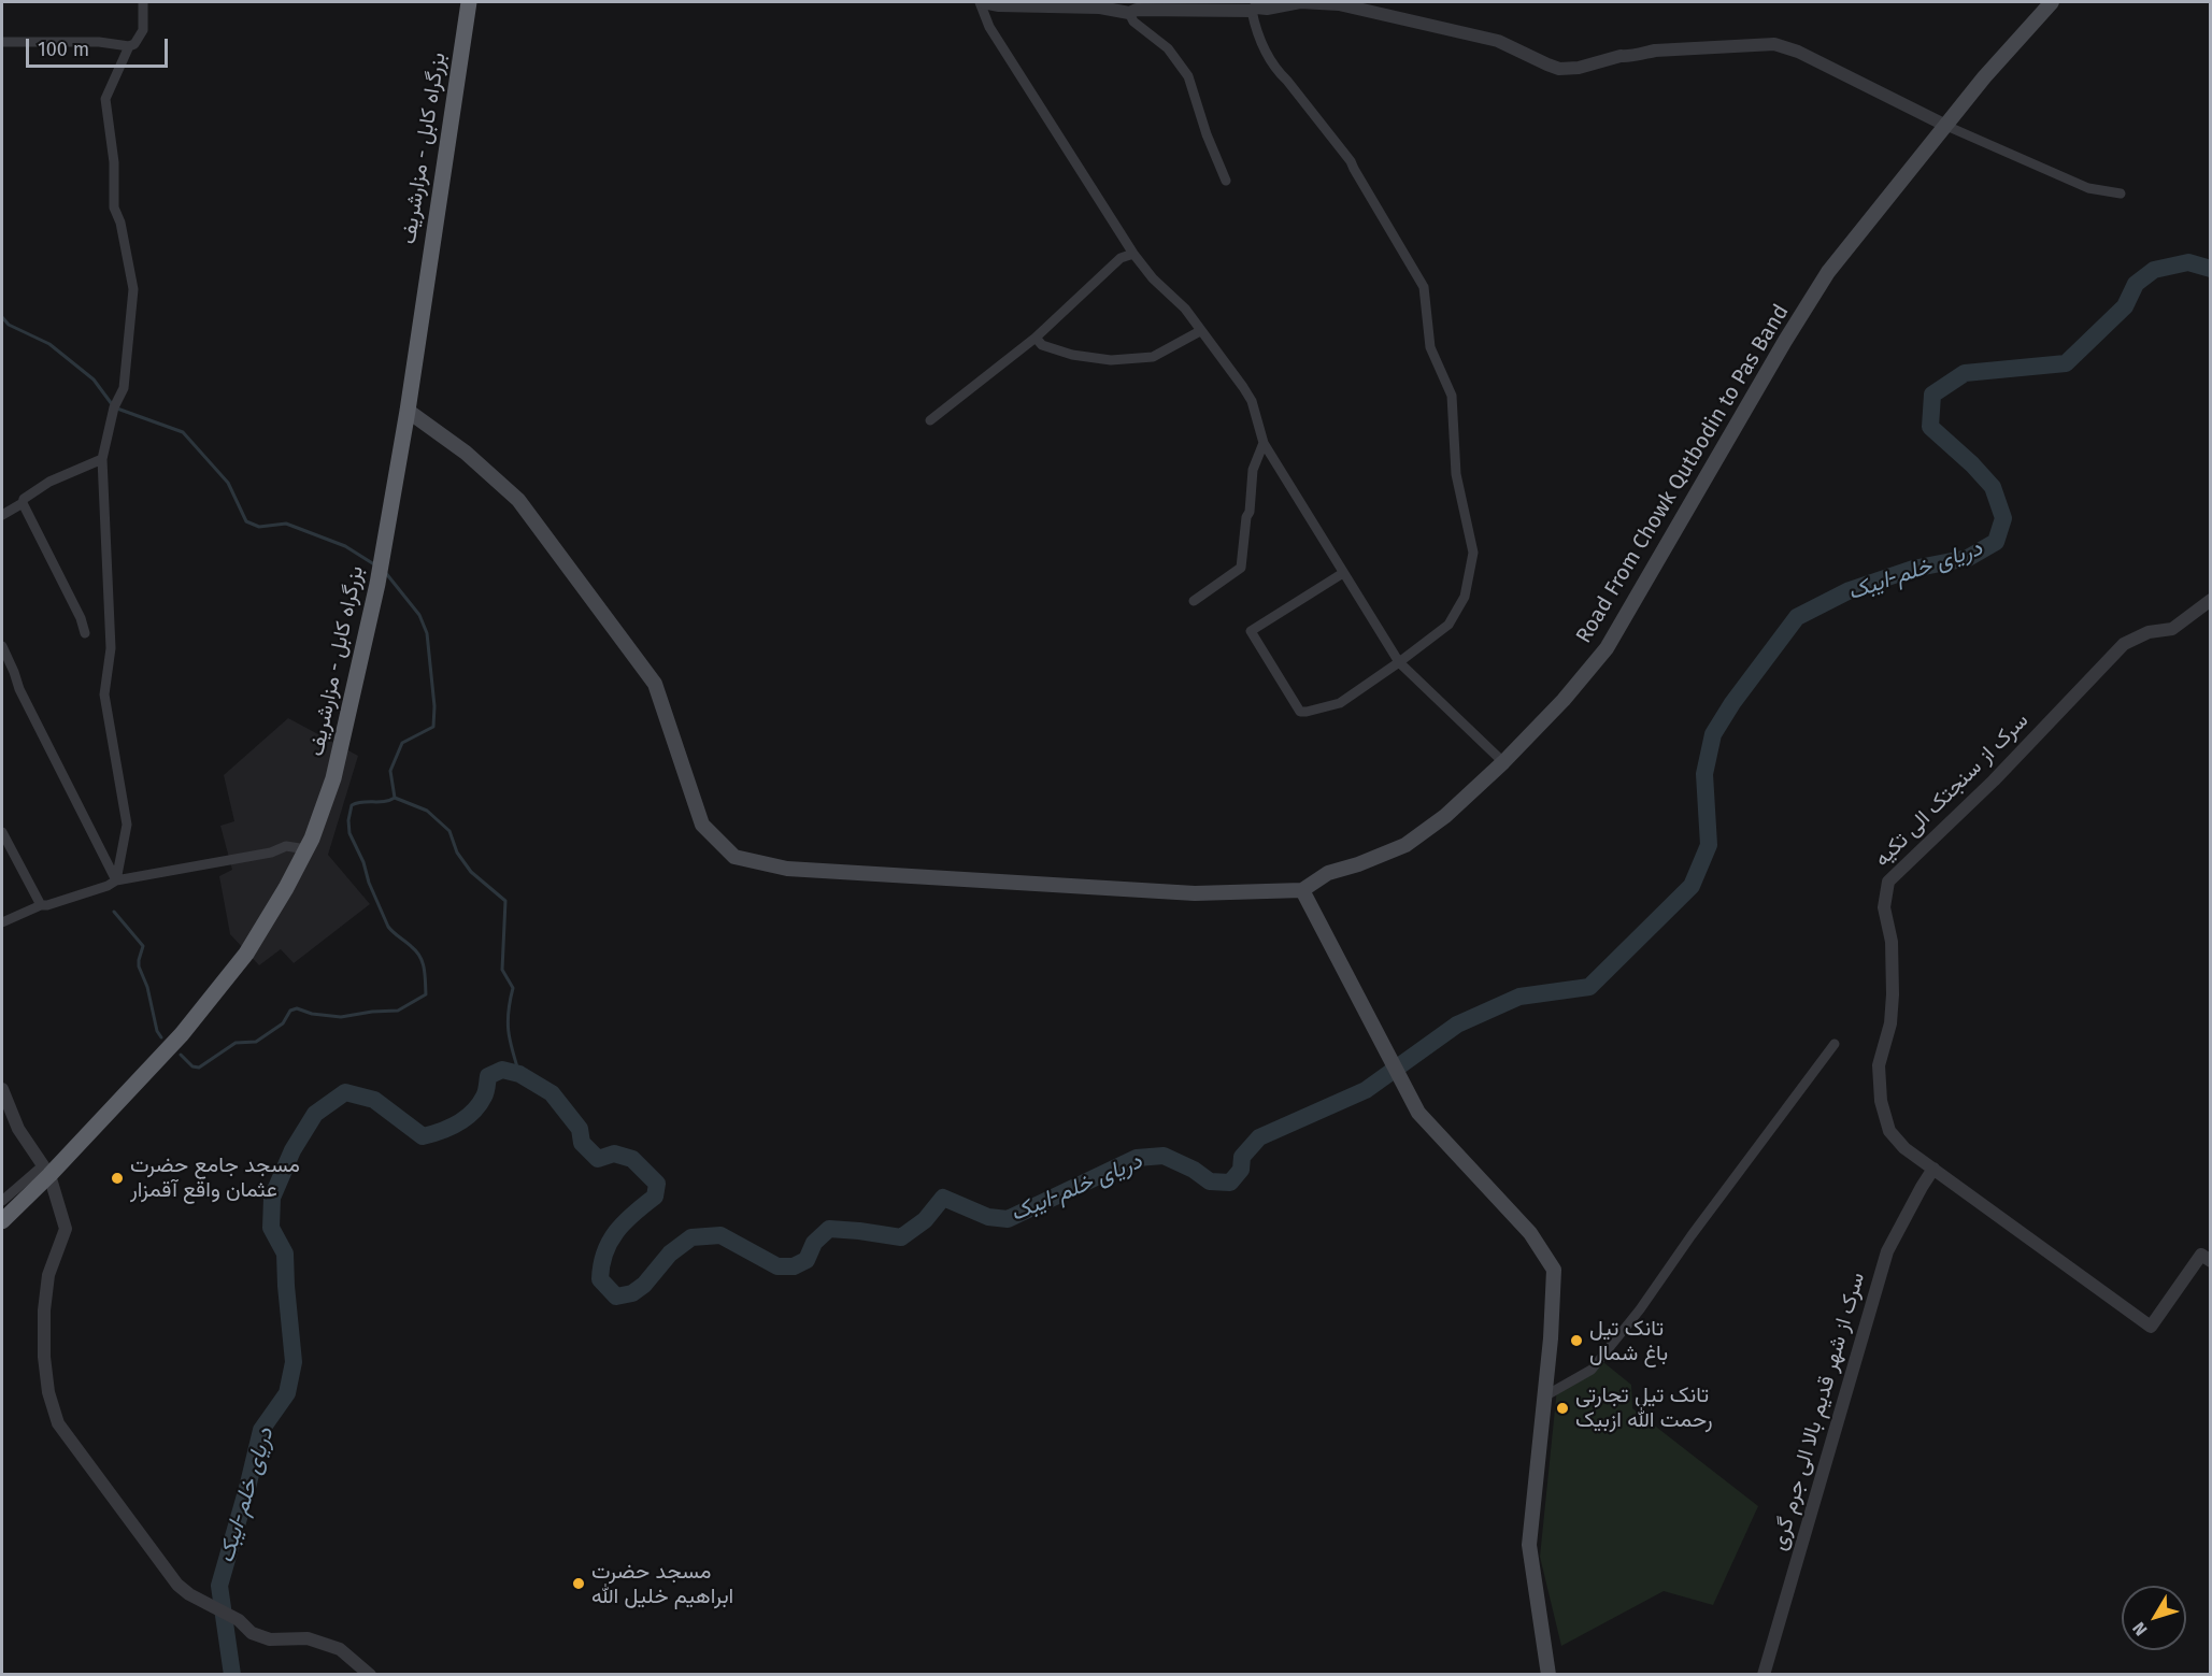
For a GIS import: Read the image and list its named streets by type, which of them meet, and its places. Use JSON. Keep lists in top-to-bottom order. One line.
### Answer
{"streets":{"highway":["بزرگراه کابل - مزارشریف"],"main road":["Road From Chowk Qutbodin to Pas Band"],"street":["سرک از سنجتک الی تکیه","سرک از شهر قدیم بالا الی جرم گری"]},"crossings":[["سرک از سنجتک الی تکیه","سرک از شهر قدیم بالا الی جرم گری"]],"water":["دریای خلم-ایبک"],"places":["مسجد جامع حضرت عثمان واقع آقمزار","تانک تیل باغ شمال","تانک تیل تجارتی رحمت الله ازبیک","مسجد حضرت ابراهیم خلیل الله"],"scale_bar":"100 m","north":"bottom left"}
